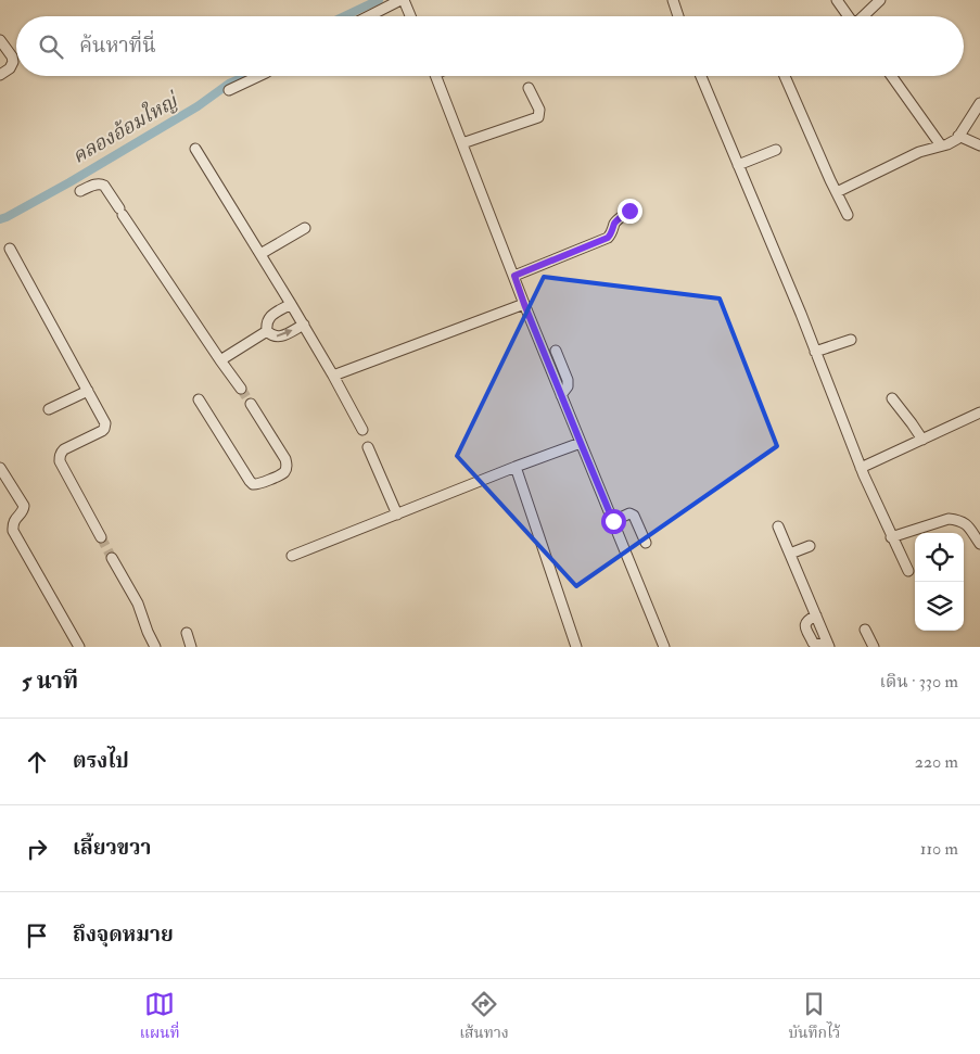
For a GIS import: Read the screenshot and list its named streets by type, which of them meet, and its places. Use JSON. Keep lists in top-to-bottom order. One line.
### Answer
{"water":["คลองอ้อมใหญ่"],"page":{"search":"ค้นหาที่นี่","heading":["5 นาที","เดิน · 330 m"],"list":[["ตรงไป","220 m"],["เลี้ยวขวา","110 m"],"ถึงจุดหมาย"],"nav":["แผนที่","เส้นทาง","บันทึกไว้"]}}
